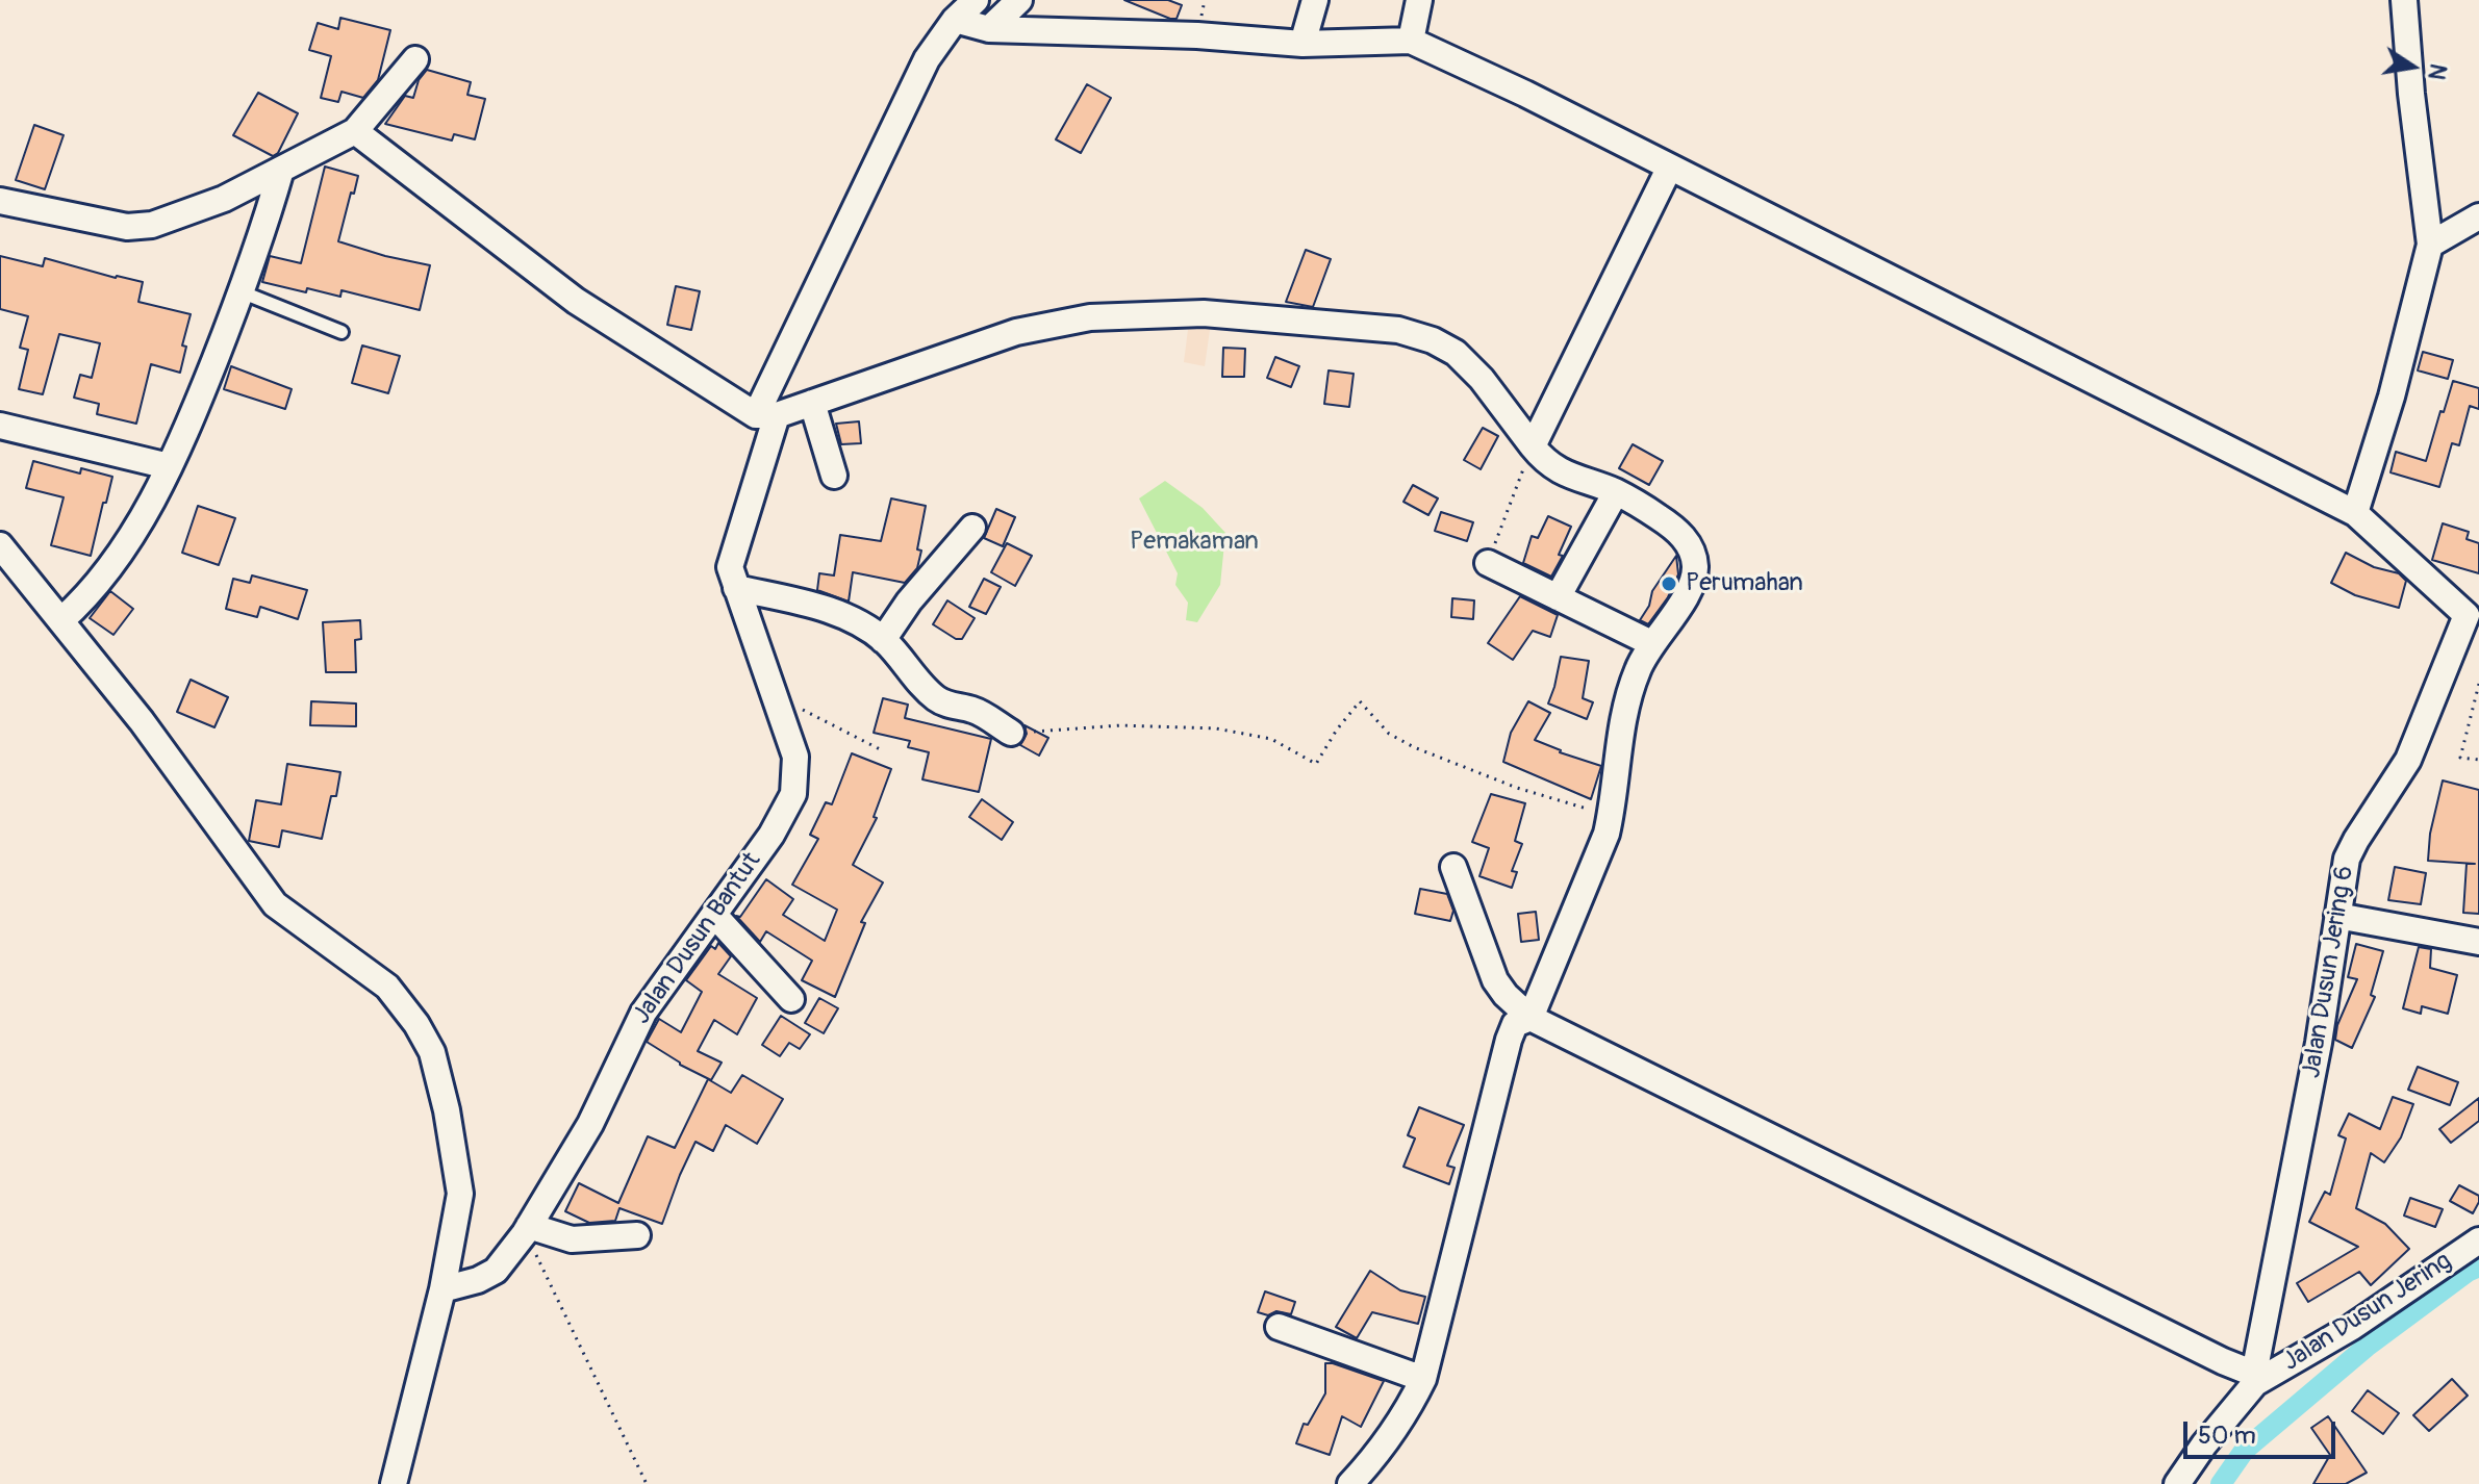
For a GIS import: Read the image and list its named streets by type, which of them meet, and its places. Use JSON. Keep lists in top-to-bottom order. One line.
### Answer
{"streets":{"street":["Jalan Dusun Bantut","Jalan Dusun Jering 6","Jalan Dusun Jering"]},"crossings":[["Jalan Dusun Jering 6","Jalan Dusun Jering"]],"parks":["Pemakaman"],"places":["Perumahan"],"scale_bar":"50 m","north":"right"}
